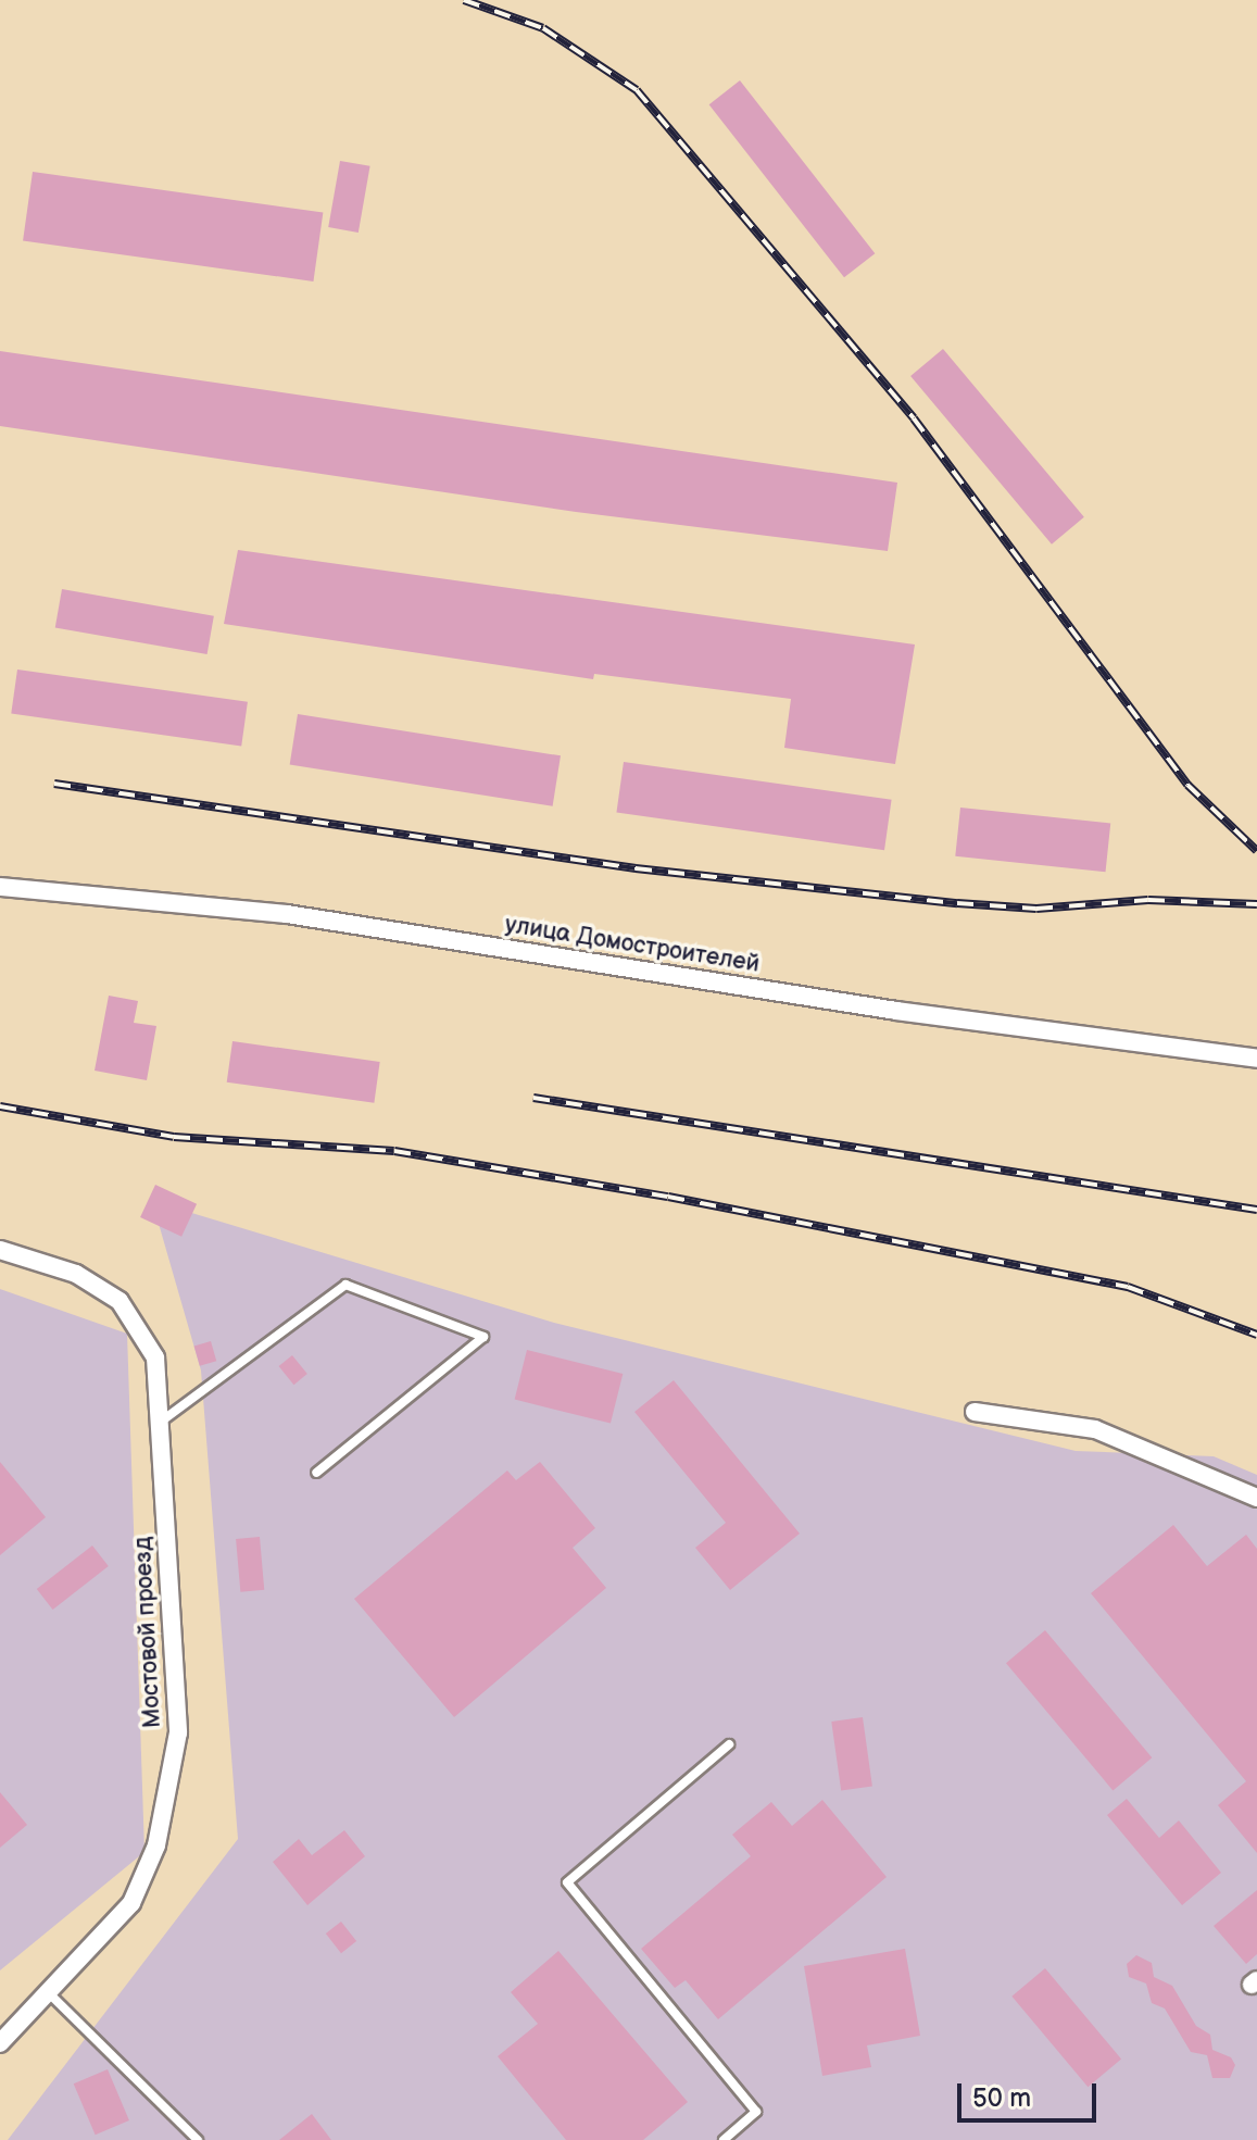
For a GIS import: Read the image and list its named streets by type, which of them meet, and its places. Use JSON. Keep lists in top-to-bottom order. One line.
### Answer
{"streets":{"street":["улица Домостроителей","Мостовой проезд"]},"scale_bar":"50 m"}
